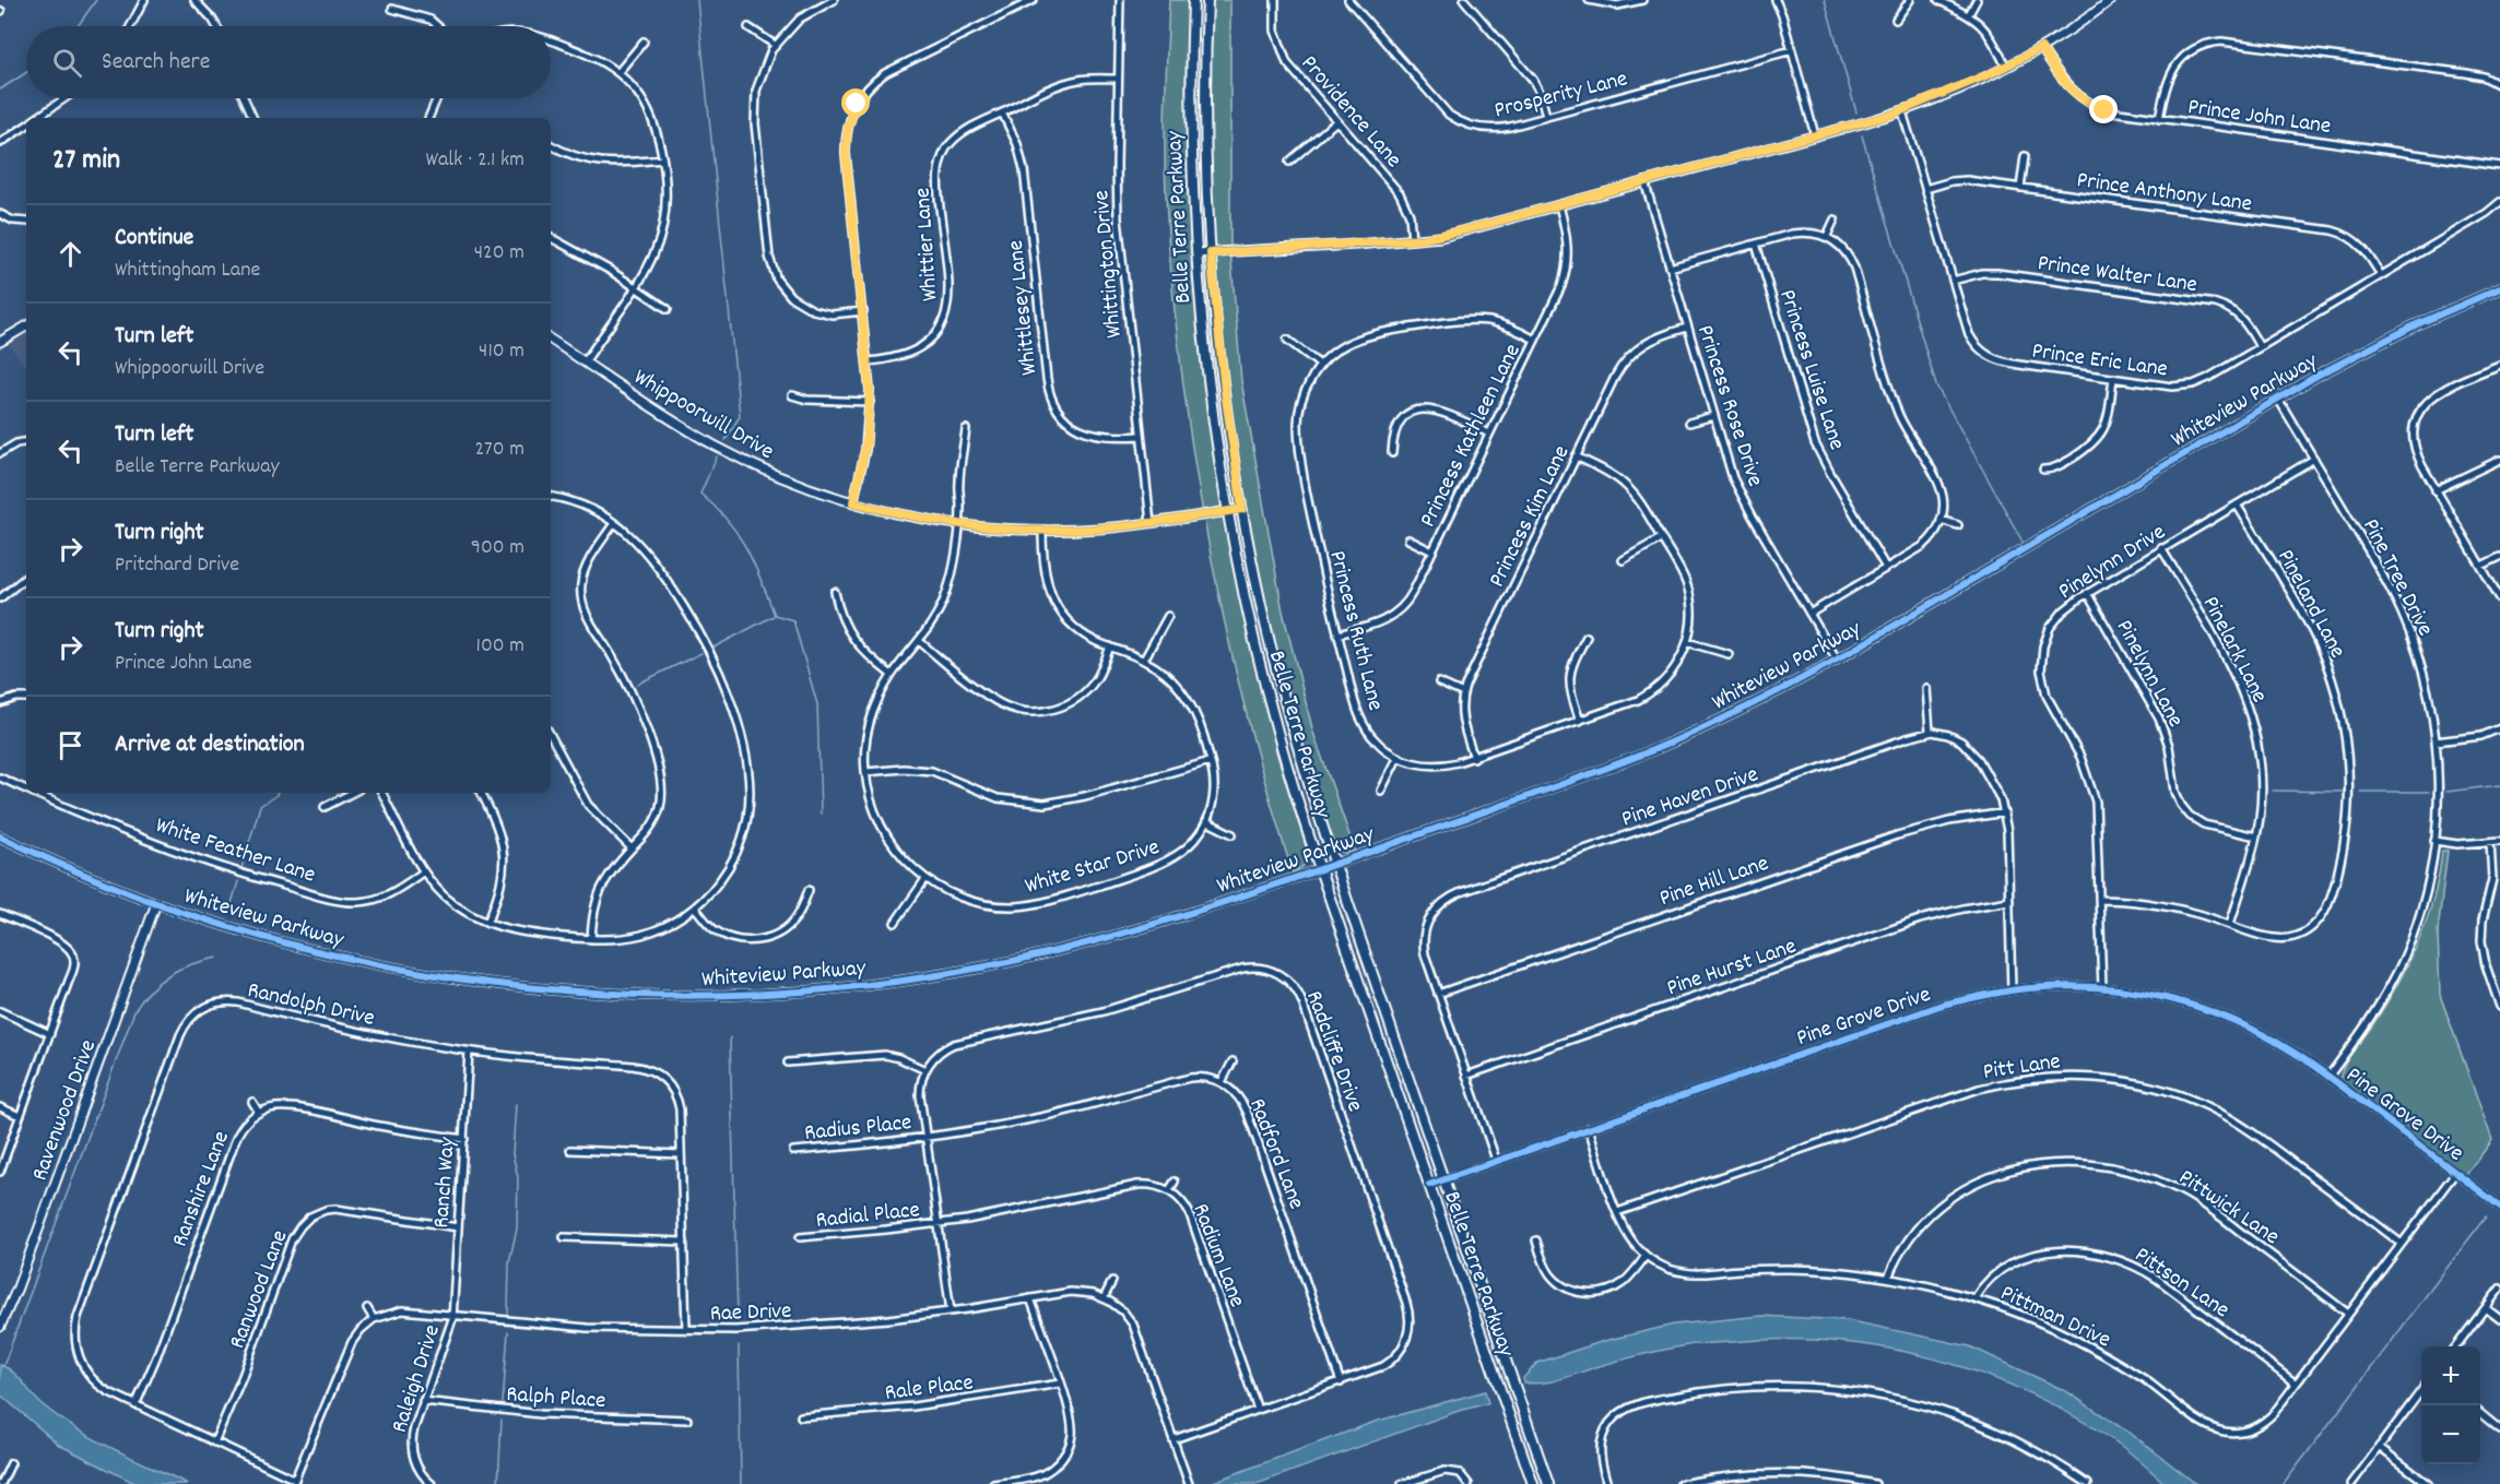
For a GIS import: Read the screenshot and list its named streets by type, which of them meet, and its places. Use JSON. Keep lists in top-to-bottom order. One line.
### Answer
{"streets":{"main road":["Belle Terre Parkway"],"street":["Prosperity Lane","Providence Lane","Prince John Lane","Prince Anthony Lane","Whittier Lane","Whittington Drive","Prince Walter Lane","Whittlesey Lane","Prince Eric Lane","Princess Luise Lane","Whiteview Parkway","Princess Rose Drive","Whippoorwill Drive","Princess Kathleen Lane","Princess Kim Lane","Pinelynn Drive","Pine Tree Drive","Pineland Lane","Princess Ruth Lane","Pinelark Lane","Pinelynn Lane","Pine Haven Drive","White Feather Lane","White Star Drive","Pine Hill Lane","Pine Hurst Lane","Randolph Drive","Pine Grove Drive","Radcliffe Drive","Pitt Lane","Ravenwood Drive","Radius Place","Radford Lane","Ranch Way","Ranshire Lane","Pittwick Lane","Radial Place","Radium Lane","Pittson Lane","Ranwood Lane","Rae Drive","Pittman Drive","Raleigh Drive","Rale Place","Ralph Place"]},"crossings":[["Prince Anthony Lane","Prince Eric Lane"],["Belle Terre Parkway","Whiteview Parkway"],["Belle Terre Parkway","Whippoorwill Drive"],["Belle Terre Parkway","Pine Grove Drive"],["Whittier Lane","Whittington Drive"],["Whittier Lane","Whittlesey Lane"],["Whittington Drive","Whittlesey Lane"],["Whittington Drive","Whippoorwill Drive"],["Prince Walter Lane","Prince Eric Lane"],["Whiteview Parkway","Princess Rose Drive"],["Whiteview Parkway","Pine Tree Drive"],["Whiteview Parkway","Ravenwood Drive"],["Princess Rose Drive","Princess Kim Lane"],["Whippoorwill Drive","White Star Drive"],["Princess Kathleen Lane","Princess Ruth Lane"],["Princess Kim Lane","Princess Ruth Lane"],["Pinelynn Drive","Pine Tree Drive"],["Pinelynn Drive","Pineland Lane"],["Pinelynn Drive","Pinelark Lane"],["Pinelynn Drive","Pinelynn Lane"],["Pinelynn Drive","Pine Grove Drive"],["Pine Tree Drive","Pine Grove Drive"],["Pineland Lane","Pinelark Lane"],["Pinelark Lane","Pinelynn Lane"],["Pine Haven Drive","Pine Hill Lane"],["Pine Haven Drive","Pine Hurst Lane"],["Pine Haven Drive","Pine Grove Drive"],["Randolph Drive","Ranch Way"],["Randolph Drive","Ranshire Lane"],["Randolph Drive","Ranwood Lane"],["Randolph Drive","Rae Drive"],["Pine Grove Drive","Pittman Drive"],["Radcliffe Drive","Radford Lane"],["Radcliffe Drive","Radium Lane"],["Radcliffe Drive","Rae Drive"],["Pitt Lane","Pittman Drive"],["Radius Place","Radford Lane"],["Ranch Way","Ranshire Lane"],["Ranch Way","Ranwood Lane"],["Ranch Way","Rae Drive"],["Ranch Way","Raleigh Drive"],["Pittwick Lane","Pittman Drive"],["Radial Place","Radium Lane"],["Pittson Lane","Pittman Drive"],["Rae Drive","Raleigh Drive"],["Raleigh Drive","Ralph Place"]],"page":{"search":"Search here","heading":["27 min","Walk · 2.1 km"],"list":[["Continue","Whittingham Lane","420 m"],["Turn left","Whippoorwill Drive","410 m"],["Turn left","Belle Terre Parkway","270 m"],["Turn right","Pritchard Drive","900 m"],["Turn right","Prince John Lane","100 m"],"Arrive at destination"],"map_buttons":["+","−"]}}
